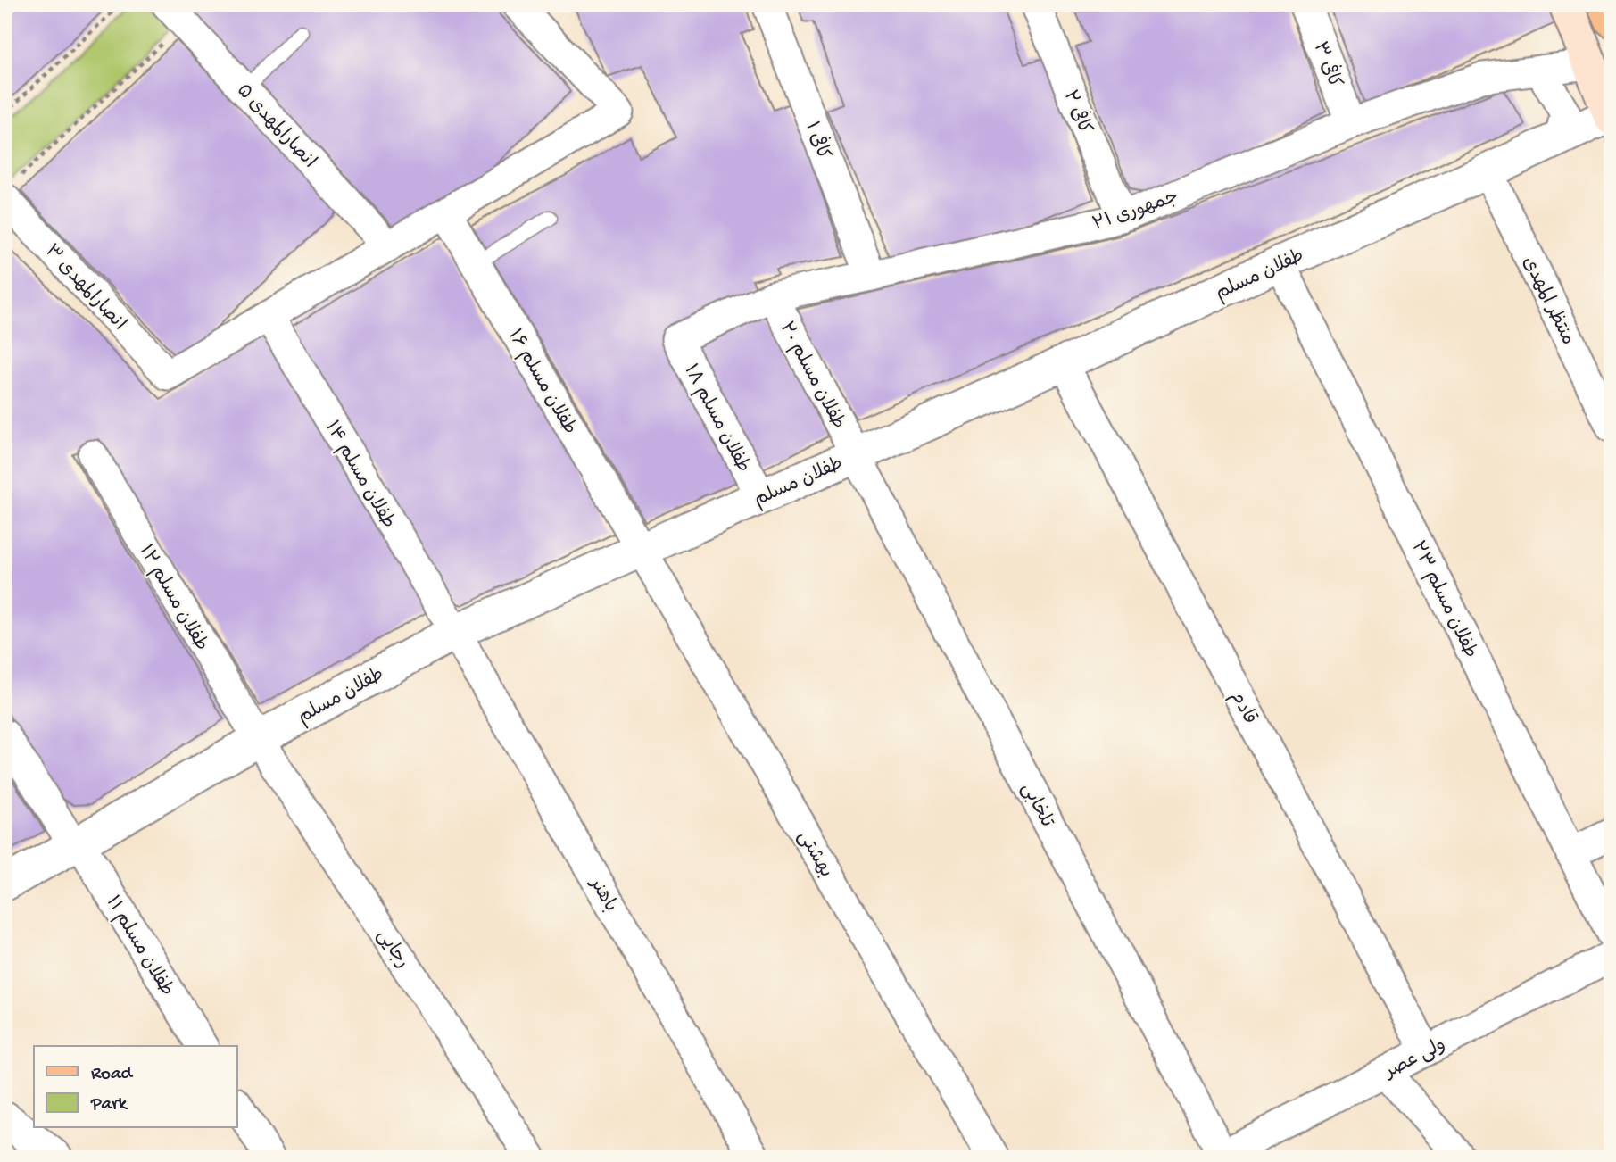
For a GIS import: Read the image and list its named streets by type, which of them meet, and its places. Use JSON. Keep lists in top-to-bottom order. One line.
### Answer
{"streets":{"street":["کافی ۳","کافی ۲","انصارالمهدی ۵","کافی ۱","جمهوری ۲۱","طفلان مسلم","انصارالمهدی ۳","منتظر المهدی","طفلان مسلم ۲۰","طفلان مسلم ۱۶","طفلان مسلم ۱۸","طفلان مسلم ۱۴","طفلان مسلم ۱۲","طفلان مسلم ۲۳","قادم","تلخابی","بهشتی","باهنر","طفلان مسلم ۱۱","رجایی","ولی عصر"]},"crossings":[["کافی ۳","جمهوری ۲۱"],["کافی ۲","جمهوری ۲۱"],["کافی ۱","جمهوری ۲۱"],["جمهوری ۲۱","طفلان مسلم ۲۰"],["جمهوری ۲۱","طفلان مسلم ۱۸"],["طفلان مسلم","منتظر المهدی"],["طفلان مسلم","طفلان مسلم ۲۰"],["طفلان مسلم","طفلان مسلم ۱۶"],["طفلان مسلم","طفلان مسلم ۱۸"],["طفلان مسلم","طفلان مسلم ۱۴"],["طفلان مسلم","طفلان مسلم ۱۲"],["طفلان مسلم","طفلان مسلم ۲۳"],["طفلان مسلم","قادم"],["طفلان مسلم","تلخابی"],["طفلان مسلم","بهشتی"],["طفلان مسلم","باهنر"],["طفلان مسلم","طفلان مسلم ۱۱"],["طفلان مسلم","رجایی"],["انصارالمهدی ۳","طفلان مسلم ۱۴"],["طفلان مسلم ۲۰","تلخابی"],["طفلان مسلم ۱۶","بهشتی"],["طفلان مسلم ۱۴","باهنر"],["طفلان مسلم ۱۲","رجایی"],["قادم","ولی عصر"],["تلخابی","ولی عصر"]],"legend":["Road","Park"]}
